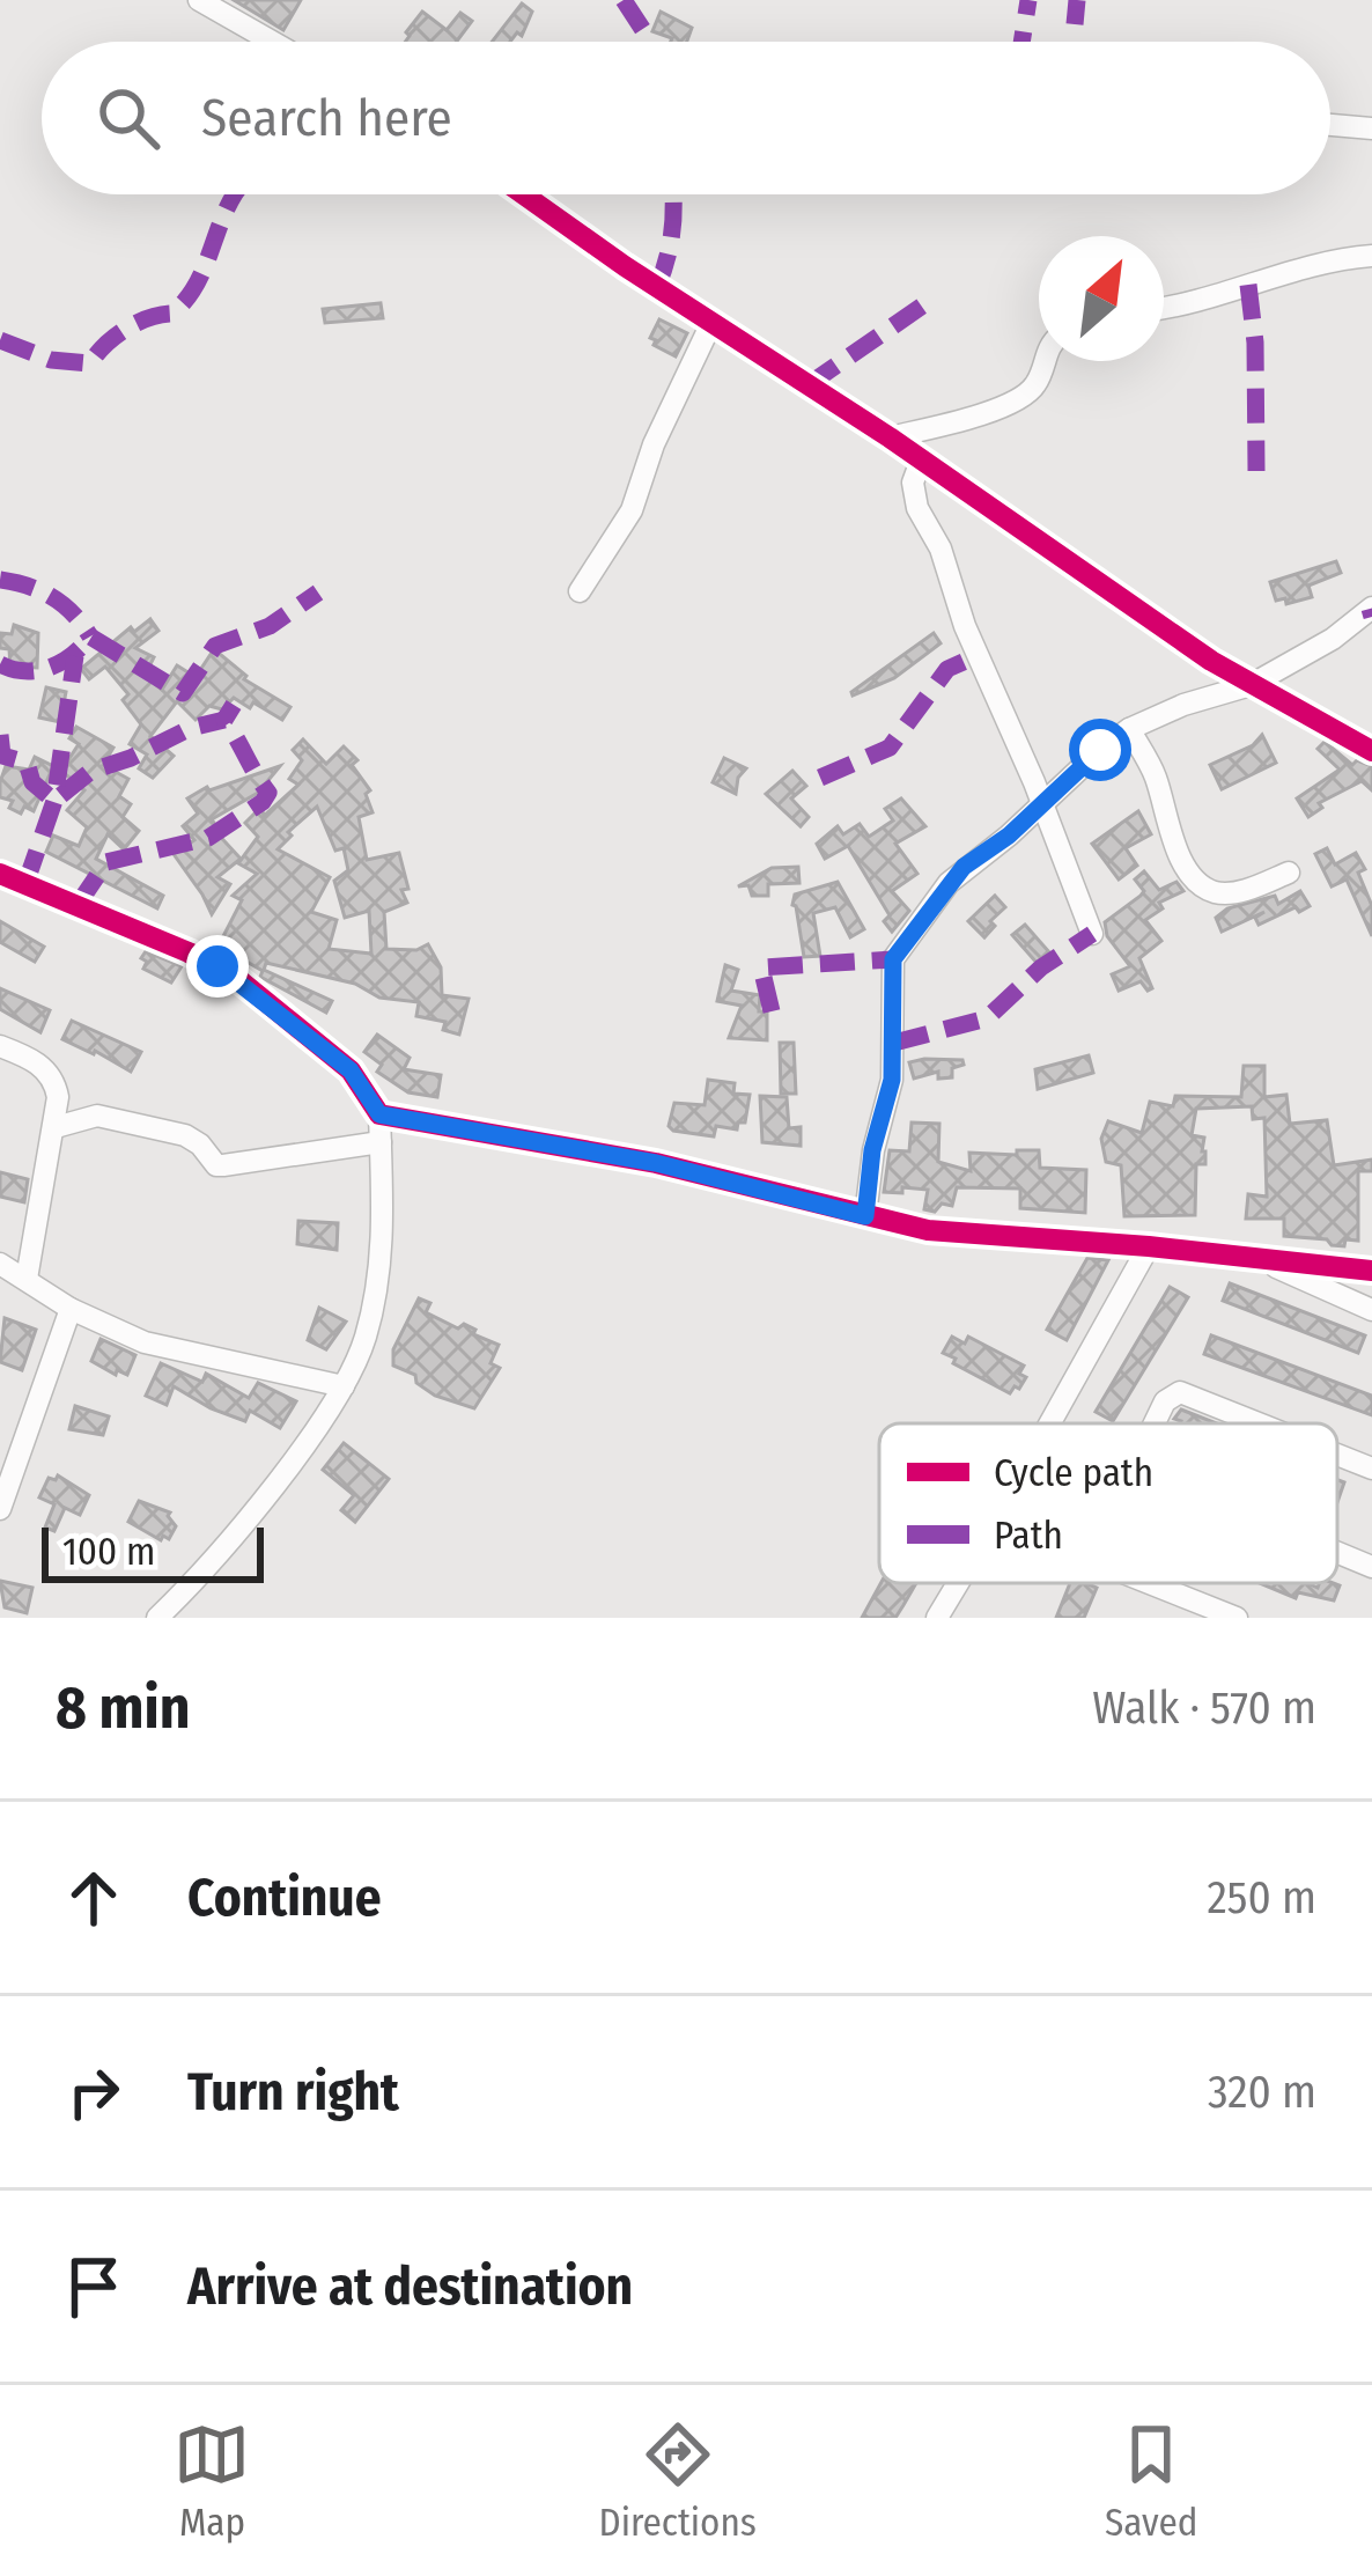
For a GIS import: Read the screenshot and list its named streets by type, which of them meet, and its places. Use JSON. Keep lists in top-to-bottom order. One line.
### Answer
{"legend":["Cycle path","Path"],"scale_bar":"100 m","north":"top right","page":{"search":"Search here","scale":"100 m","heading":["8 min","Walk · 570 m"],"list":[["Continue","250 m"],["Turn right","320 m"],"Arrive at destination"],"nav":["Map","Directions","Saved"]}}
